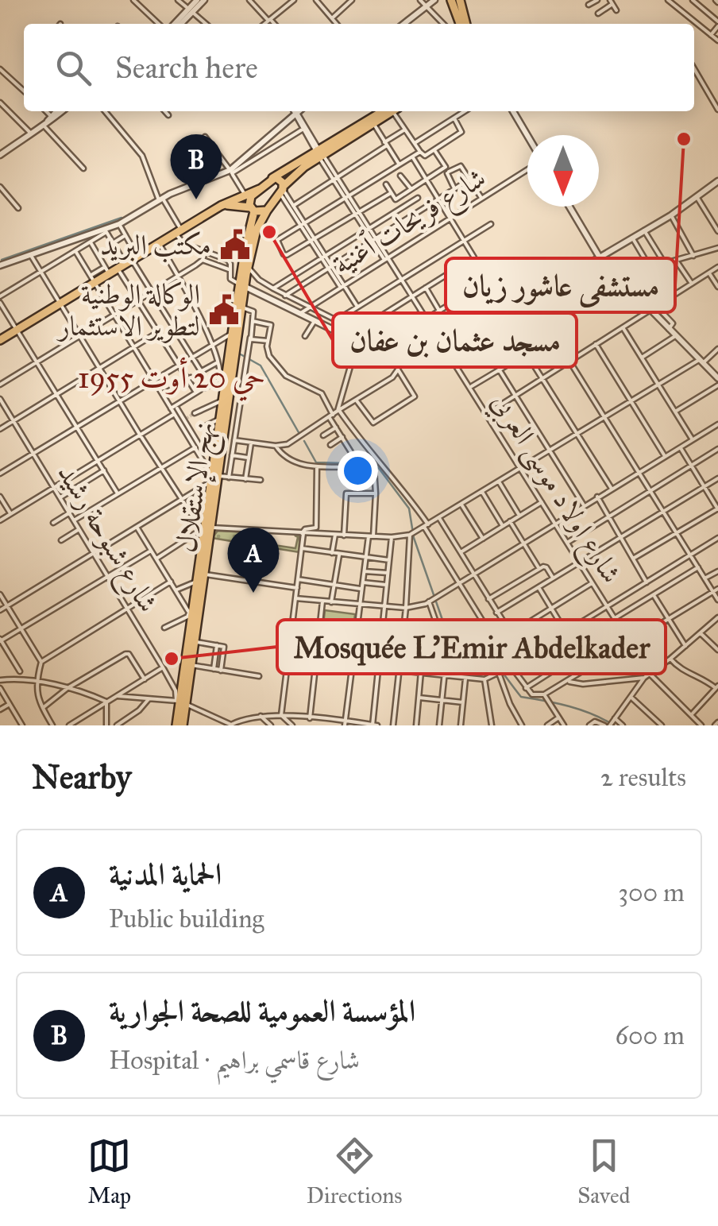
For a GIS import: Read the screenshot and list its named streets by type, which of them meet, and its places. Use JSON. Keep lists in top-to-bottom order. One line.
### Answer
{"streets":{"main road":["نهج الإستقلال"],"street":["شارع فريحات ٱغنية","شارع اولاد موسى العربي","شارع شبوحة رشيد"]},"crossings":[["شارع فريحات ٱغنية","شارع اولاد موسى العربي"],["نهج الإستقلال","شارع شبوحة رشيد"]],"districts":["حي 20 أوت 1955"],"places":{"other":["مستشفى عاشور زيان","مسجد عثمان بن عفان","Mosquée L'Emir Abdelkader"],"public building":["مكتب البريد","الوكالة الوطنية لتطوير الاستثمار"]},"north":"bottom","page":{"search":"Search here","pins":["B","A"],"heading":["Nearby","2 results"],"list":[{"mark":"A","name":"الحماية المدنية","note":"Public building","value":"300 m"},{"mark":"B","name":"المؤسسة العمومية للصحة الجوارية","note":"Hospital · شارع قاسمي براهيم","value":"600 m"}],"nav":["Map","Directions","Saved"]}}
